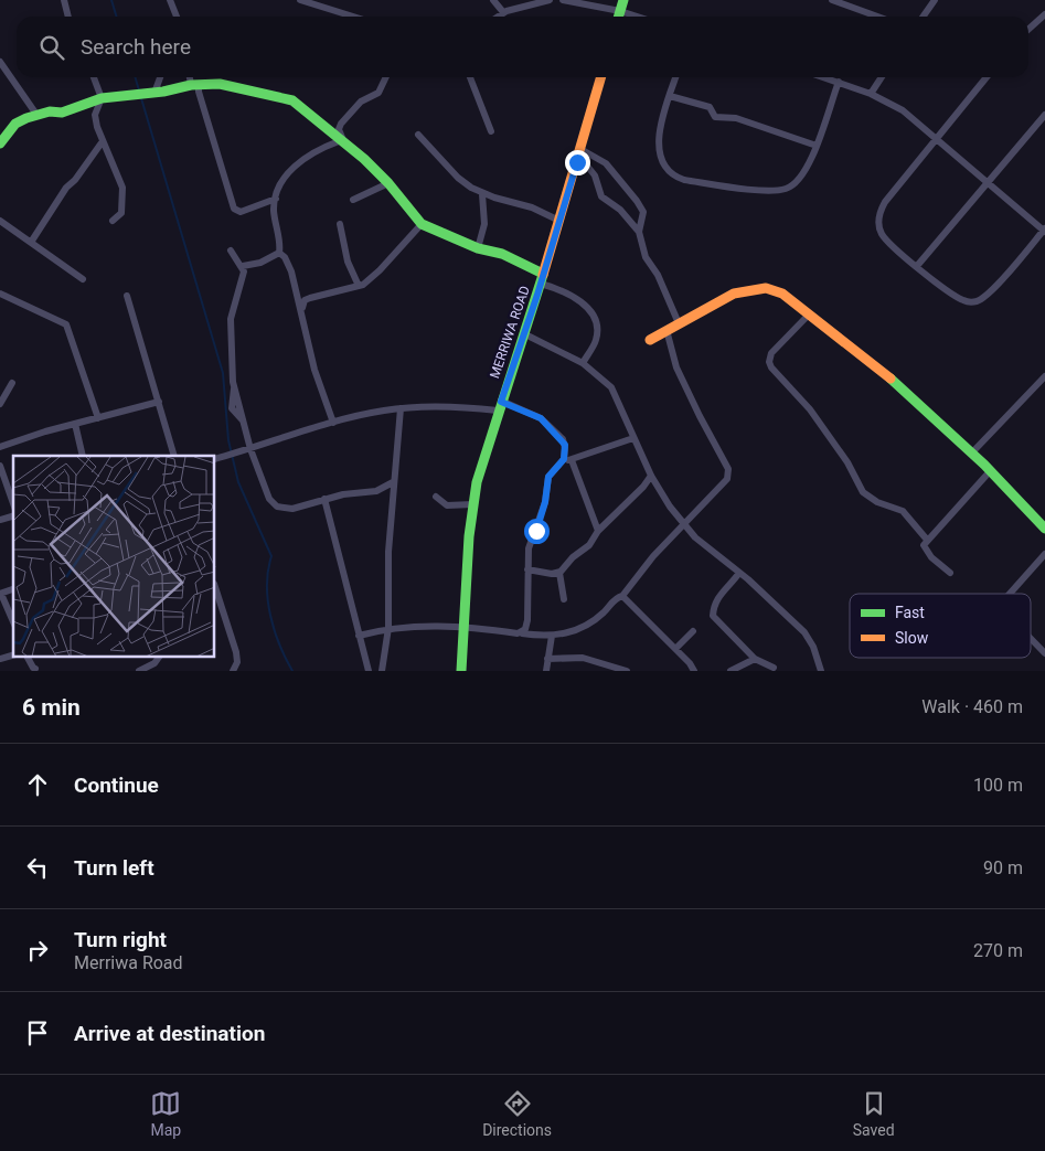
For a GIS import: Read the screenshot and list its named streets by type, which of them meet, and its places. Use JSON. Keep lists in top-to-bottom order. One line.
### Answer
{"streets":{"street":["MERRIWA ROAD"]},"legend":["Fast","Slow"],"page":{"search":"Search here","heading":["6 min","Walk · 460 m"],"list":[["Continue","100 m"],["Turn left","90 m"],["Turn right","Merriwa Road","270 m"],"Arrive at destination"],"nav":["Map","Directions","Saved"]}}
